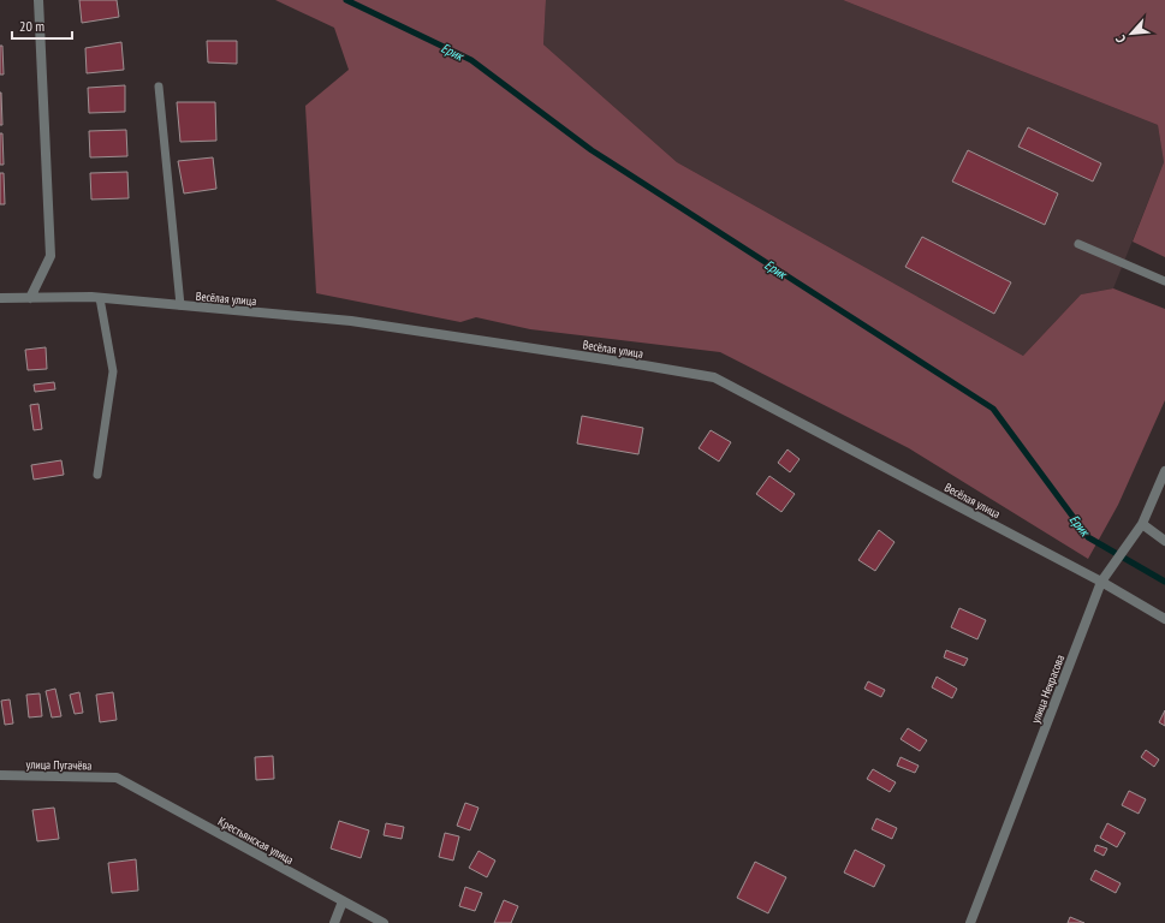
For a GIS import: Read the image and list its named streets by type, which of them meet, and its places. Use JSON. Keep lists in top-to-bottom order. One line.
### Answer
{"streets":{"street":["Весёлая улица","улица Некрасова","улица Пугачёва","Крестьянская улица"]},"crossings":[["Весёлая улица","улица Некрасова"],["улица Пугачёва","Крестьянская улица"]],"water":["Ерик"],"scale_bar":"20 m","north":"bottom left"}
